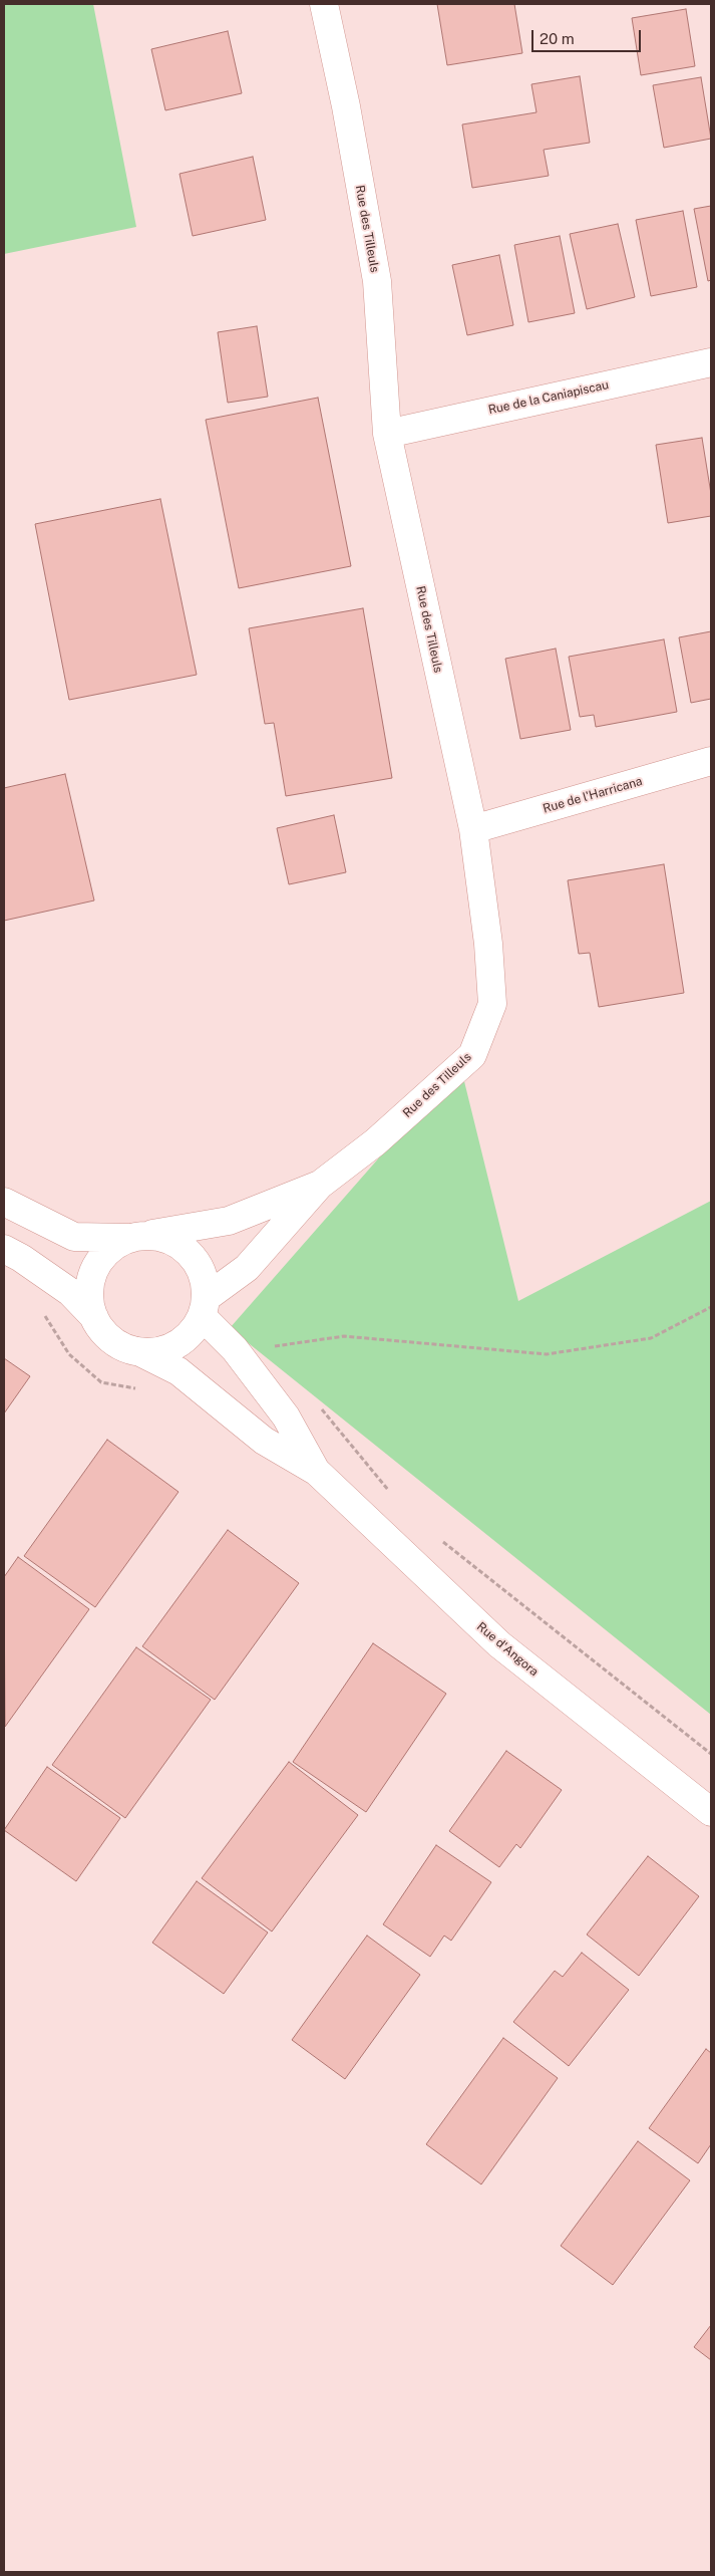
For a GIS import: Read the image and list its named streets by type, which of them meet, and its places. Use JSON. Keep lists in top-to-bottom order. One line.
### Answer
{"streets":{"street":["Rue des Tilleuls","Rue de la Caniapiscau","Rue de l'Harricana","Rue d'Angora"]},"crossings":[["Rue des Tilleuls","Rue de la Caniapiscau"],["Rue des Tilleuls","Rue de l'Harricana"],["Rue des Tilleuls","Rue d'Angora"]],"scale_bar":"20 m"}
